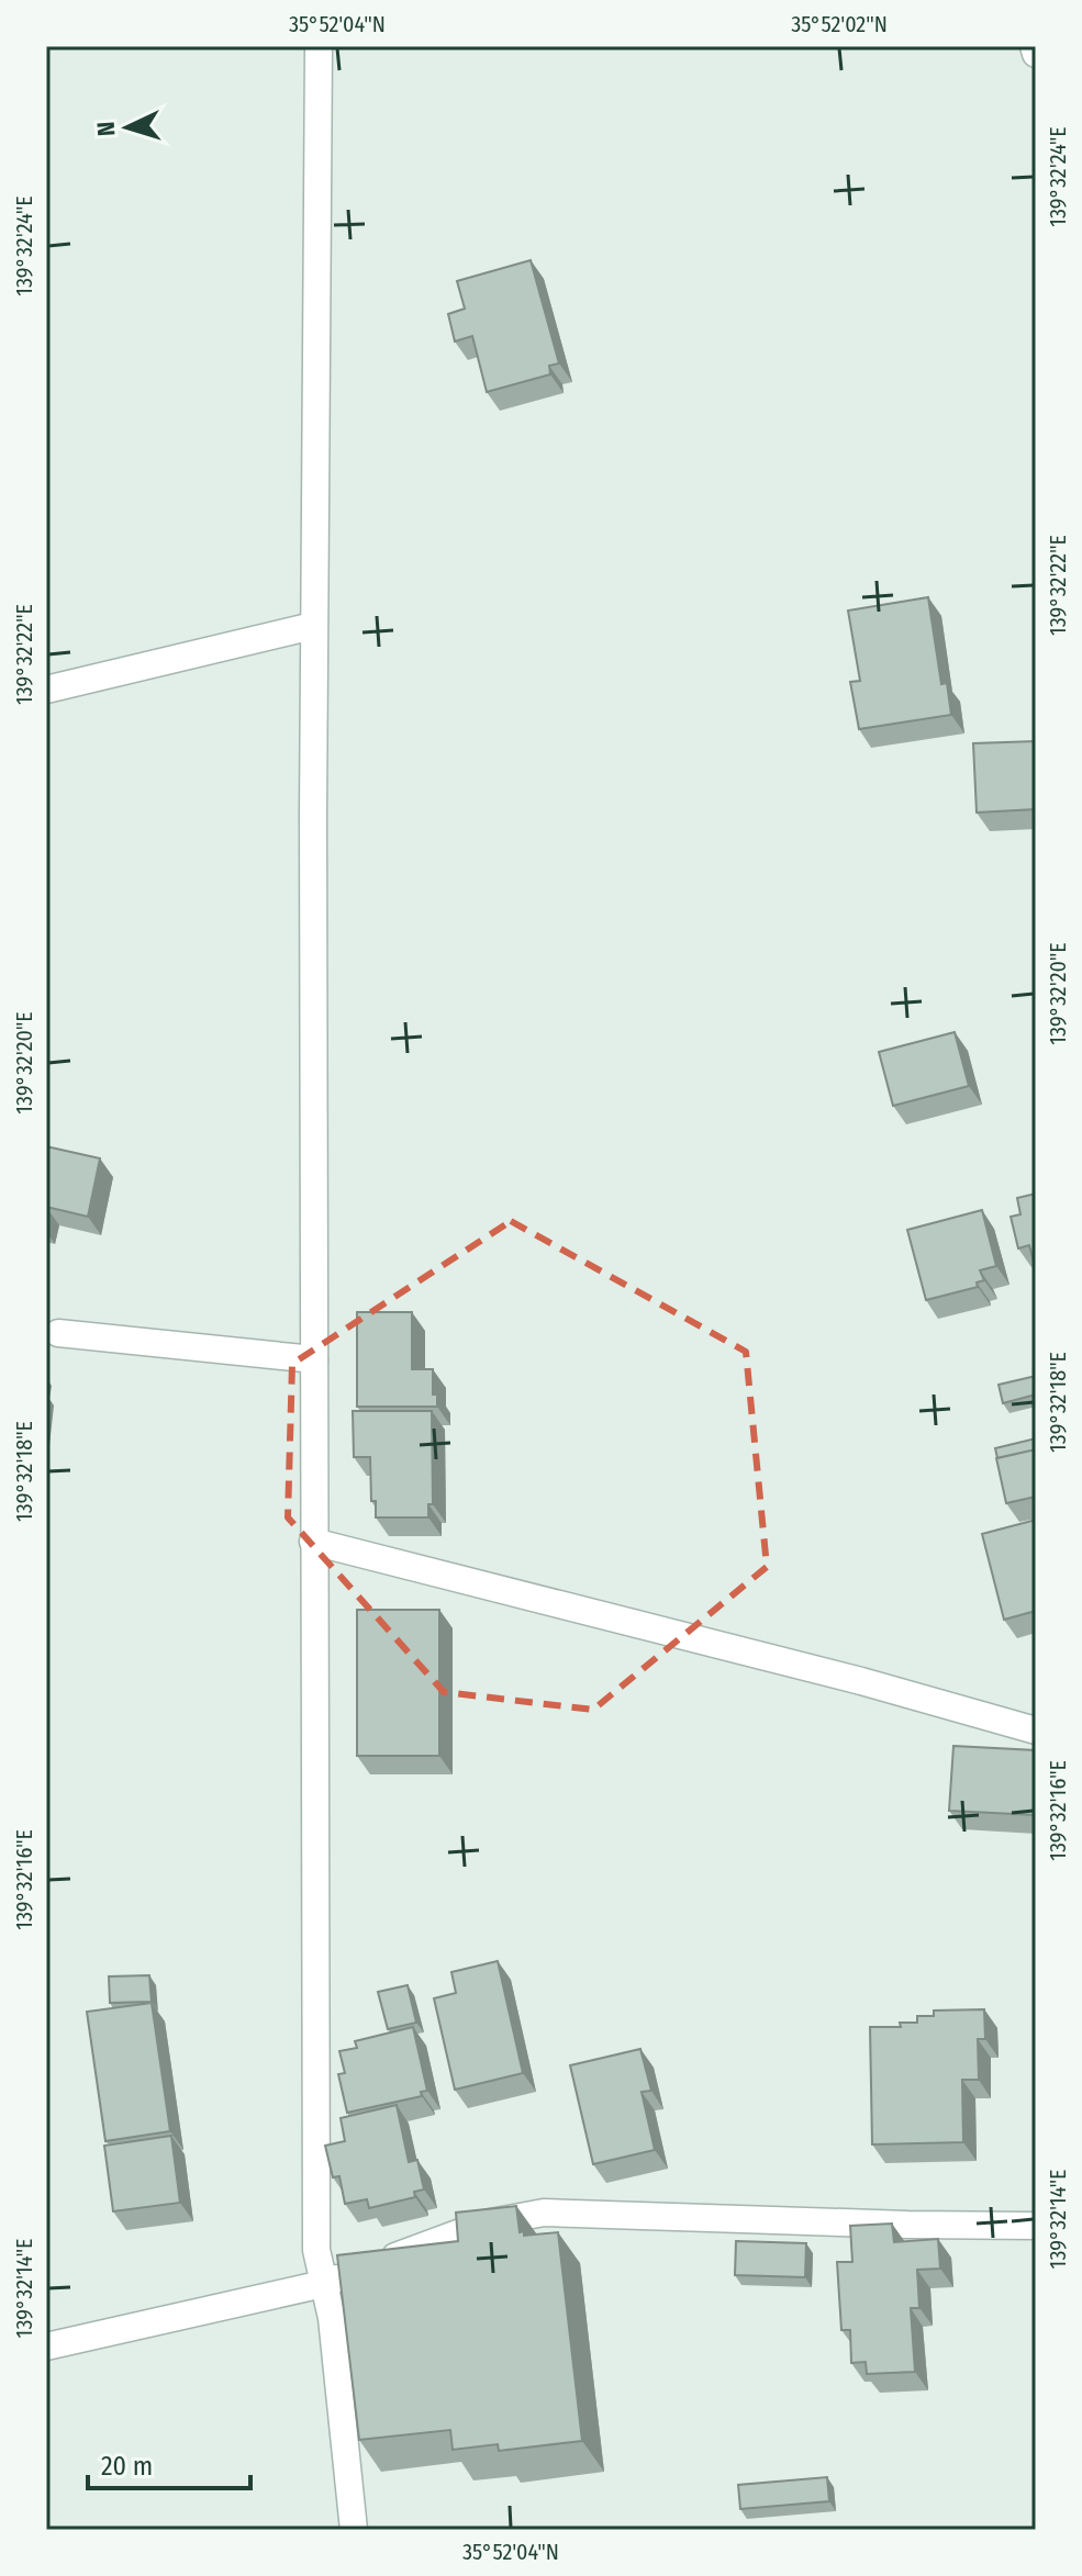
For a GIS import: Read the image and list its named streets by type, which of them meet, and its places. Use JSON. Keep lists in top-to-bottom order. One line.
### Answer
{"scale_bar":"20 m","north":"left","coordinates":["35°52'04\"N","35°52'02\"N","139°32'24\"E","139°32'22\"E","139°32'20\"E","139°32'18\"E","139°32'16\"E","139°32'14\"E"]}
